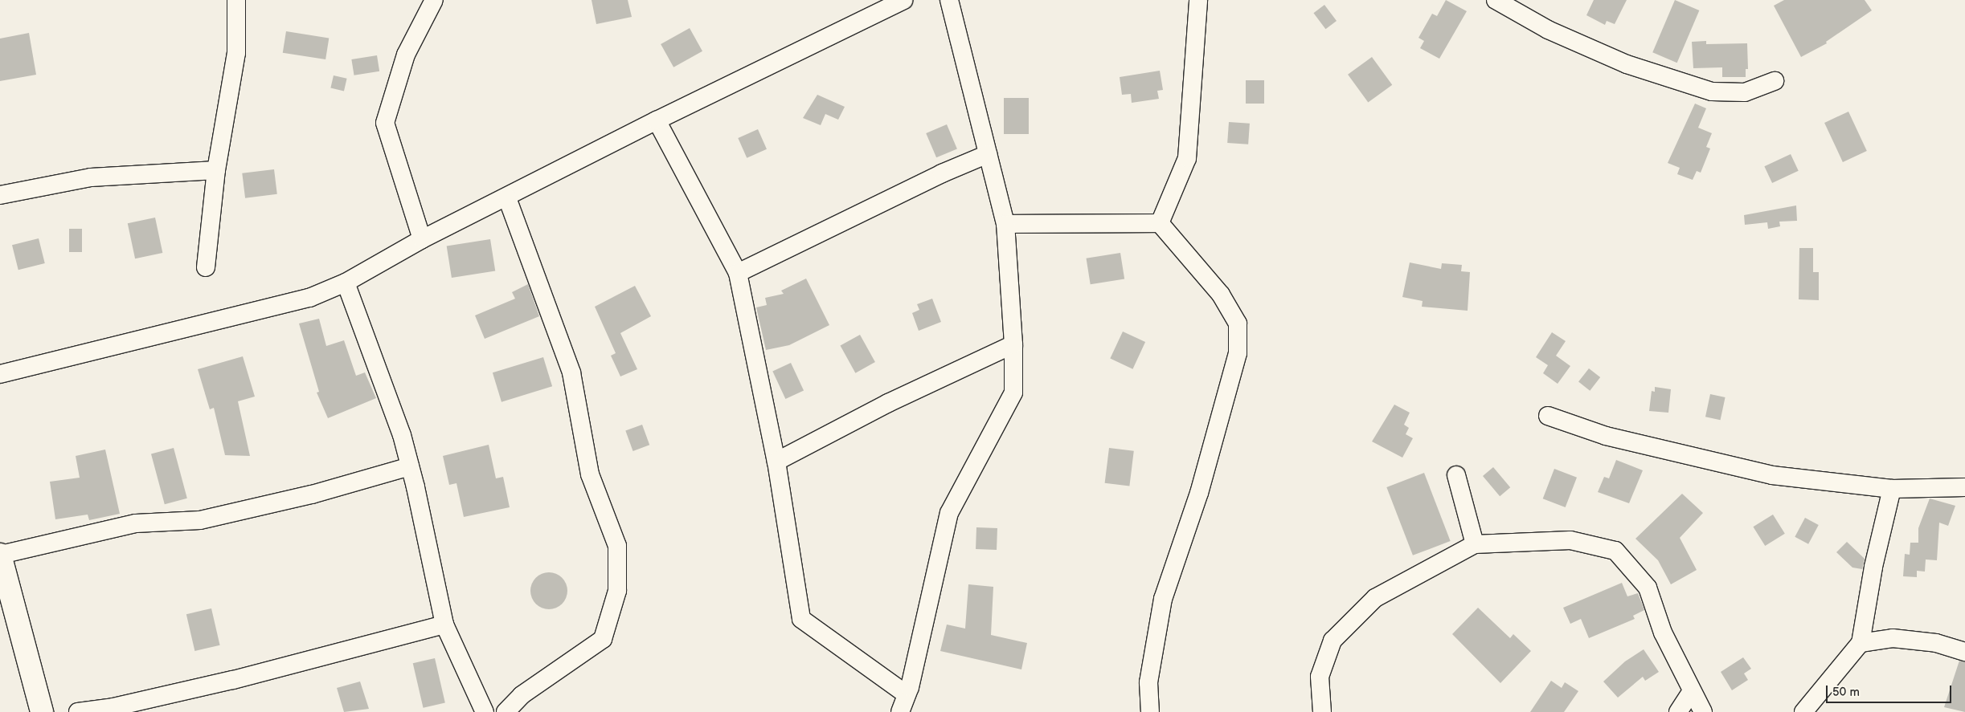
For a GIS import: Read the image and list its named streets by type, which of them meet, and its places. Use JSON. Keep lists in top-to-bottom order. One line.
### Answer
{"scale_bar":"50 m"}
